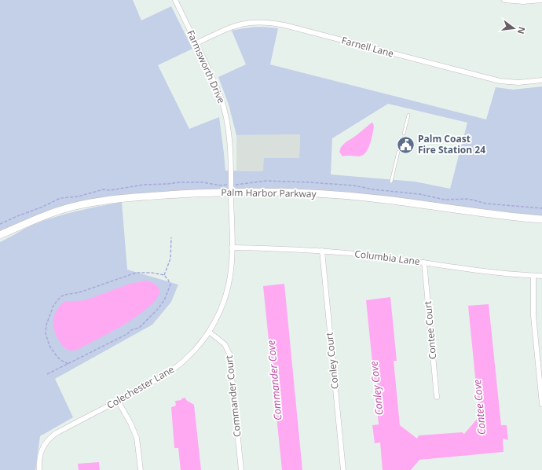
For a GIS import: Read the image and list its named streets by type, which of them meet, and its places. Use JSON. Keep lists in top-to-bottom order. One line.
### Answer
{"streets":{"street":["Farnell Lane","Farmsworth Drive","Palm Harbor Parkway","Columbia Lane","Contee Court","Conley Court","Colechester Lane","Commander Court"]},"crossings":[["Farnell Lane","Farmsworth Drive"],["Farmsworth Drive","Palm Harbor Parkway"],["Farmsworth Drive","Colechester Lane"],["Palm Harbor Parkway","Colechester Lane"],["Columbia Lane","Contee Court"],["Columbia Lane","Conley Court"],["Columbia Lane","Colechester Lane"],["Colechester Lane","Commander Court"]],"water":["Commander Cove","Conley Cove","Contee Cove"],"places":{"public building":["Palm Coast Fire Station 24"]},"north":"right"}
